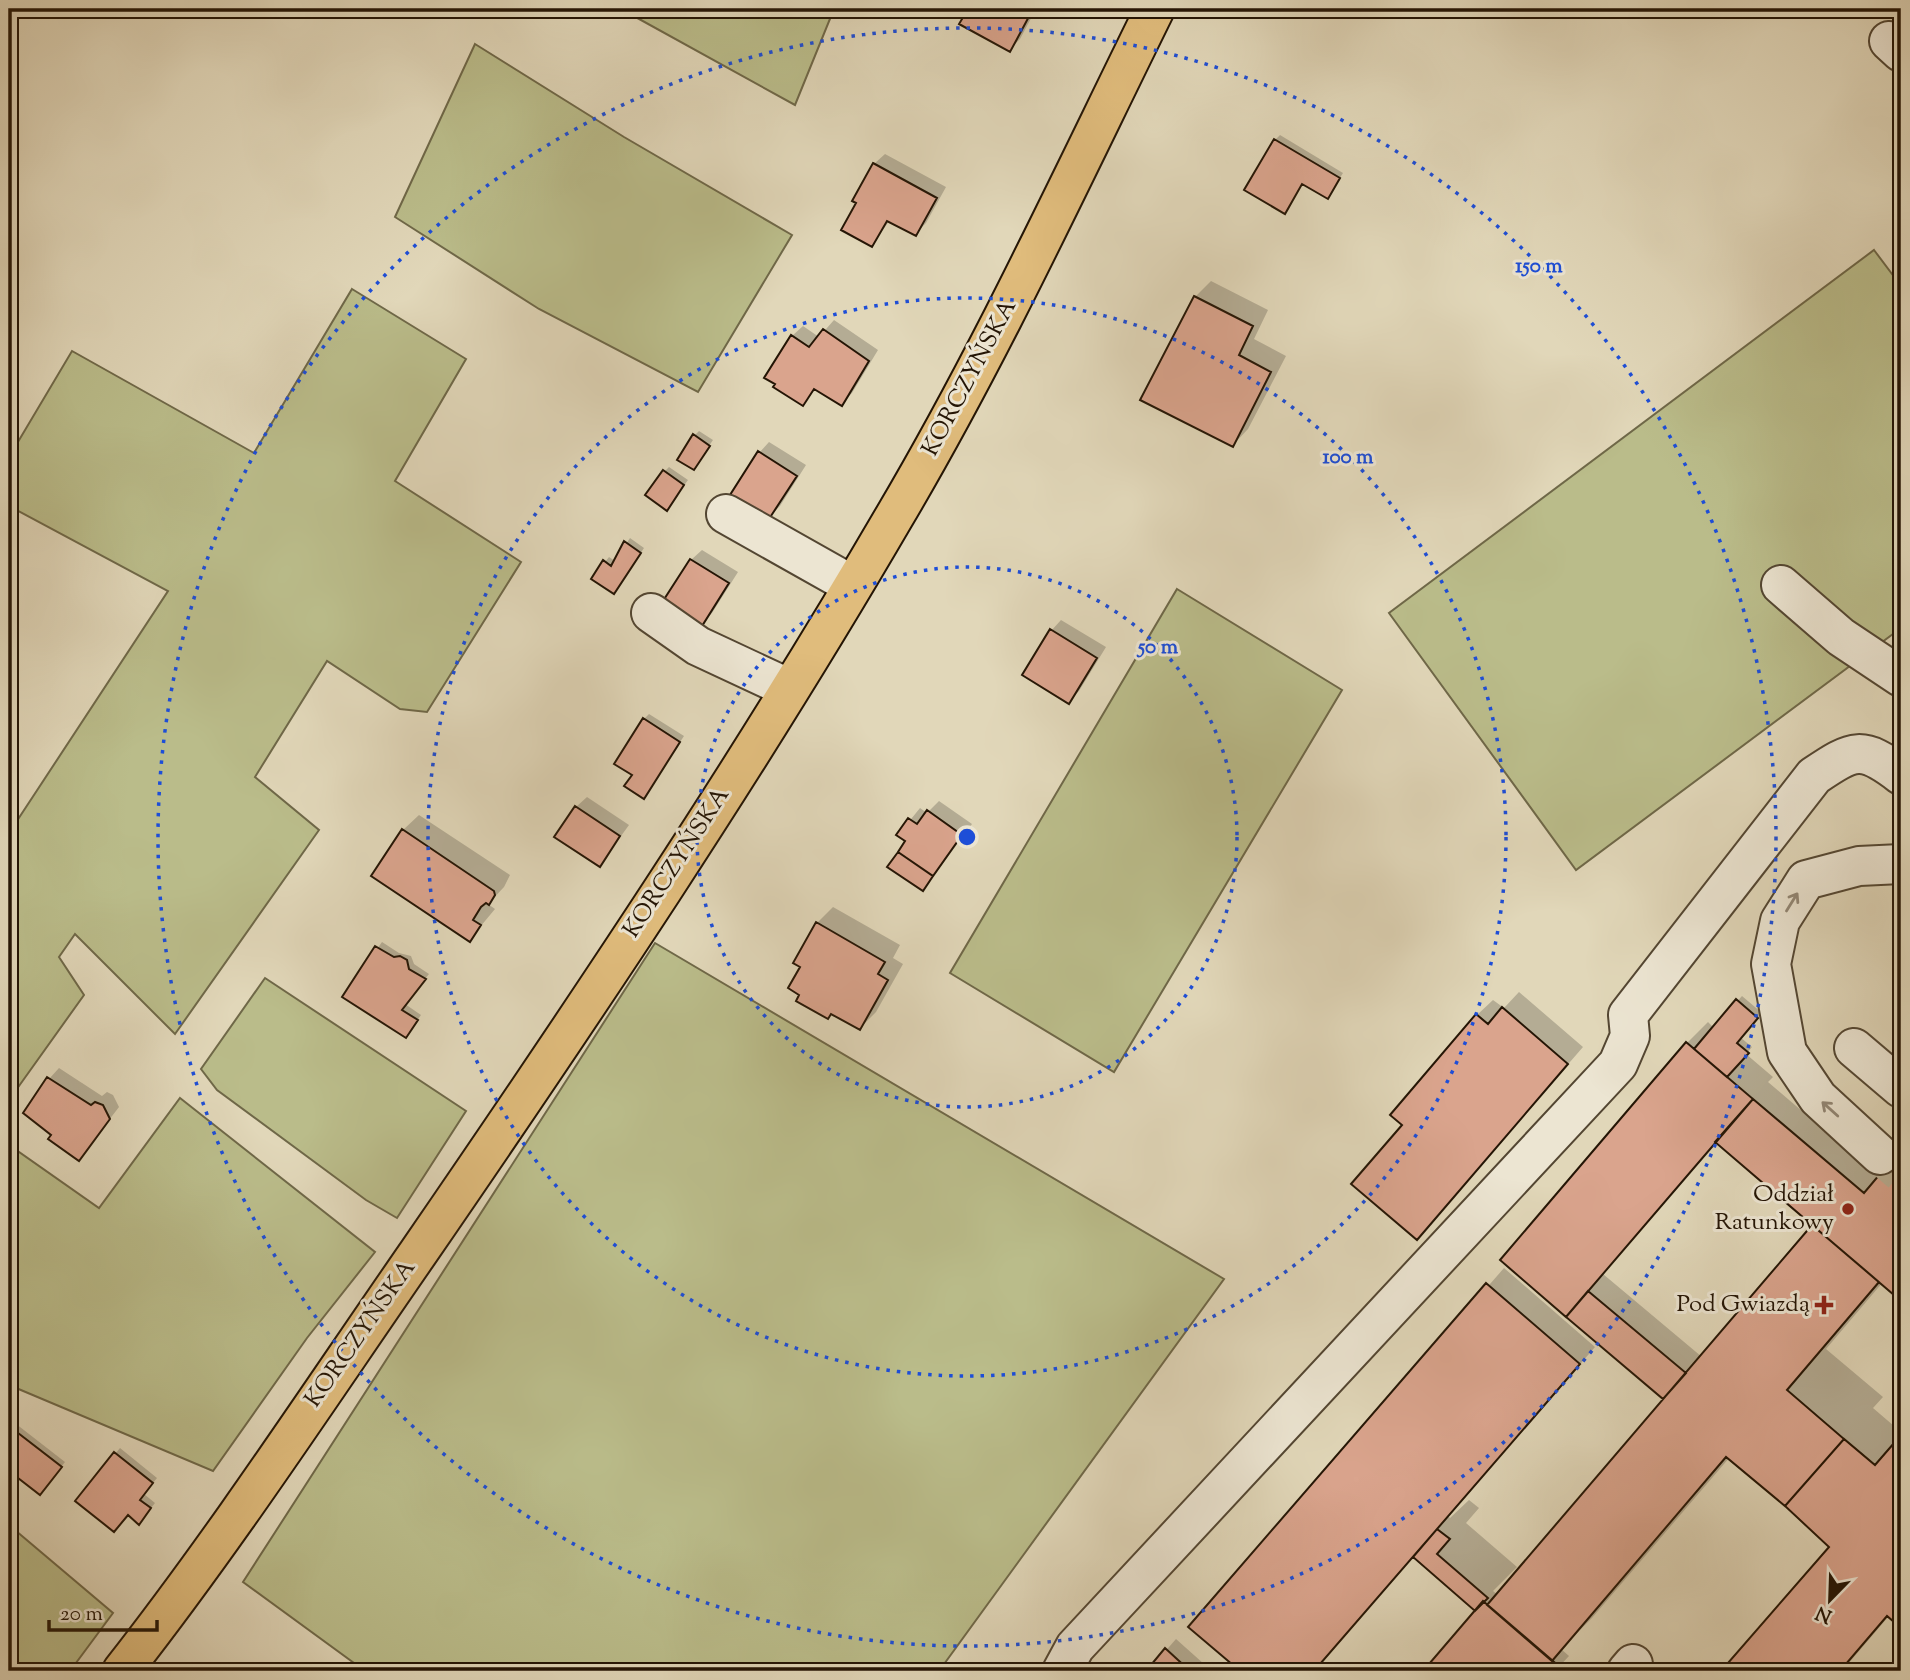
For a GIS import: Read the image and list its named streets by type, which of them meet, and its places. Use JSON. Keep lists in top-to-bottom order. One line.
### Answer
{"streets":{"main road":["KORCZYŃSKA"]},"places":{"other":["Oddział Ratunkowy"],"health":["Pod Gwiazdą"]},"scale_bar":"20 m","north":"bottom left","rings":["150 m","100 m","50 m"]}
